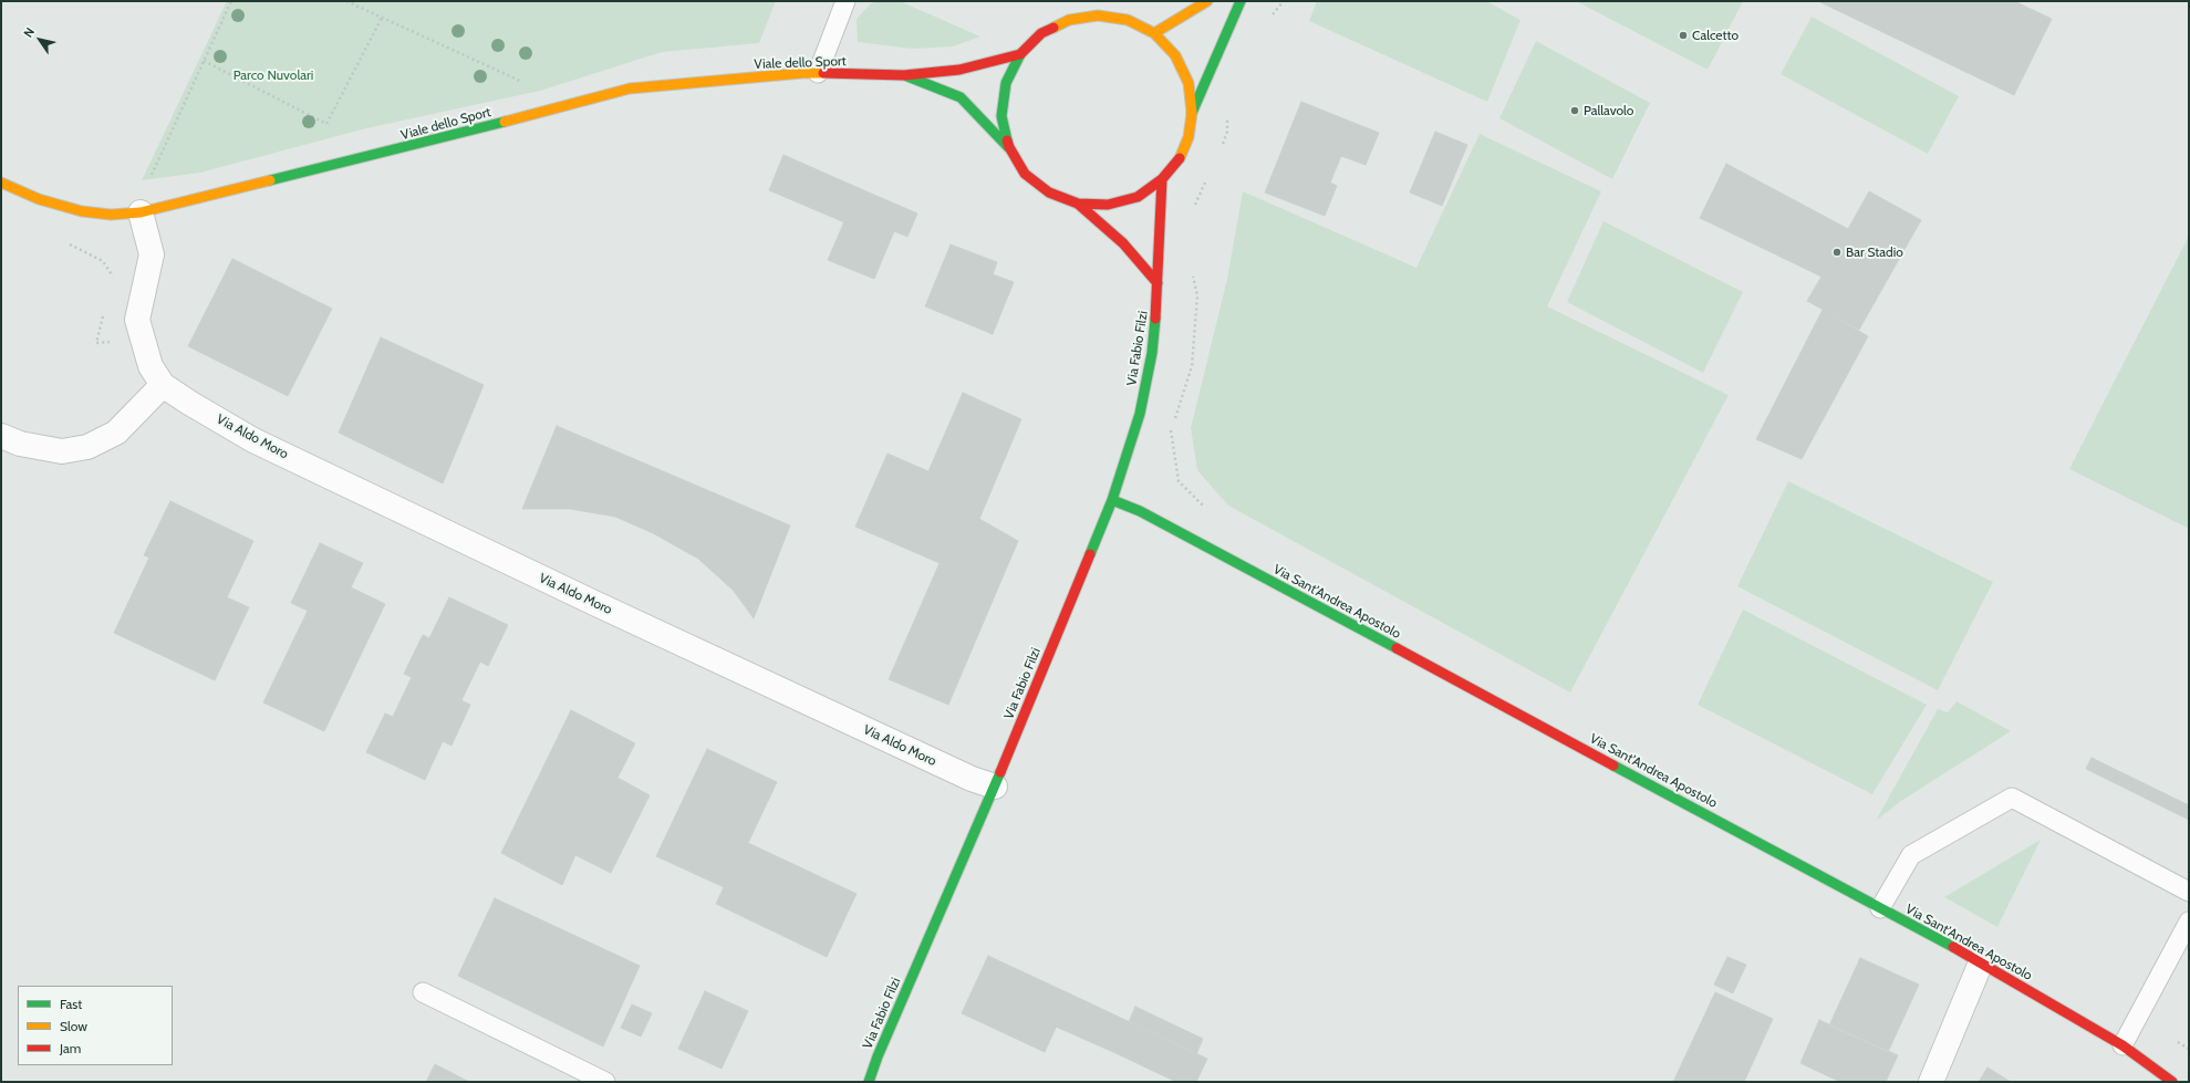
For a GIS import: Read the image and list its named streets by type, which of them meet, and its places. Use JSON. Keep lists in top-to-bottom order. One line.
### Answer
{"streets":{"street":["Viale dello Sport","Via Fabio Filzi","Via Aldo Moro","Via Sant'Andrea Apostolo"]},"crossings":[["Viale dello Sport","Via Aldo Moro"],["Via Fabio Filzi","Via Aldo Moro"],["Via Fabio Filzi","Via Sant'Andrea Apostolo"]],"parks":["Parco Nuvolari"],"places":["Calcetto","Pallavolo","Bar Stadio"],"legend":["Fast","Slow","Jam"],"north":"top left"}
